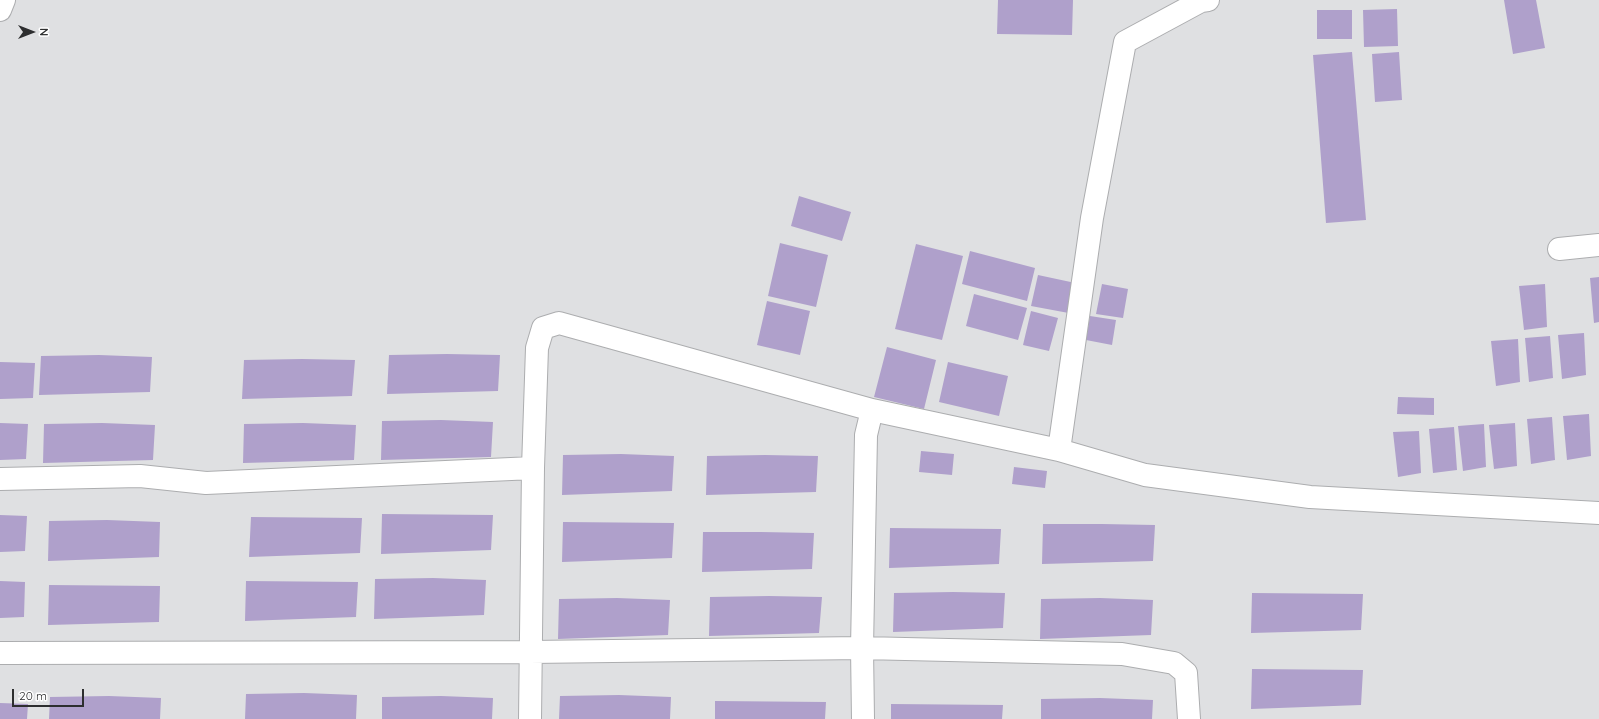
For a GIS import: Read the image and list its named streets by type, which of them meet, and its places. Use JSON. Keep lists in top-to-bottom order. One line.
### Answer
{"scale_bar":"20 m","north":"right"}
